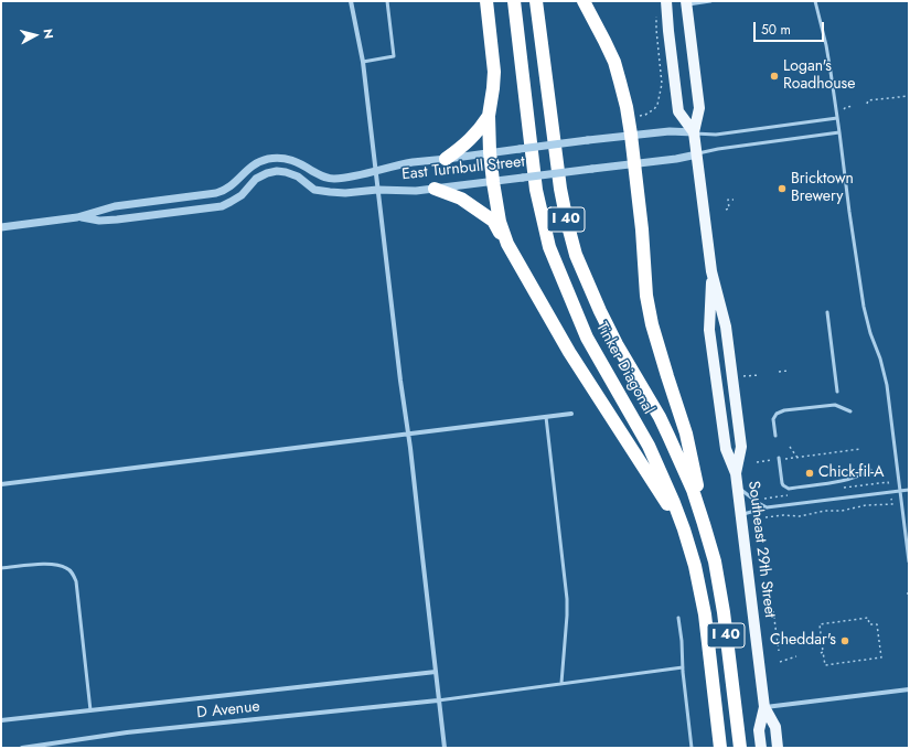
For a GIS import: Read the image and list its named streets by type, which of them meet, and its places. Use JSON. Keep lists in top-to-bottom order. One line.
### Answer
{"streets":{"highway":["I 40","Tinker Diagonal"],"main road":["Southeast 29th Street"],"street":["East Turnbull Street","D Avenue"]},"crossings":[["East Turnbull Street","Southeast 29th Street"]],"places":["Logan's Roadhouse","Bricktown Brewery","Chick-fil-A","Cheddar's"],"scale_bar":"50 m","north":"right"}
